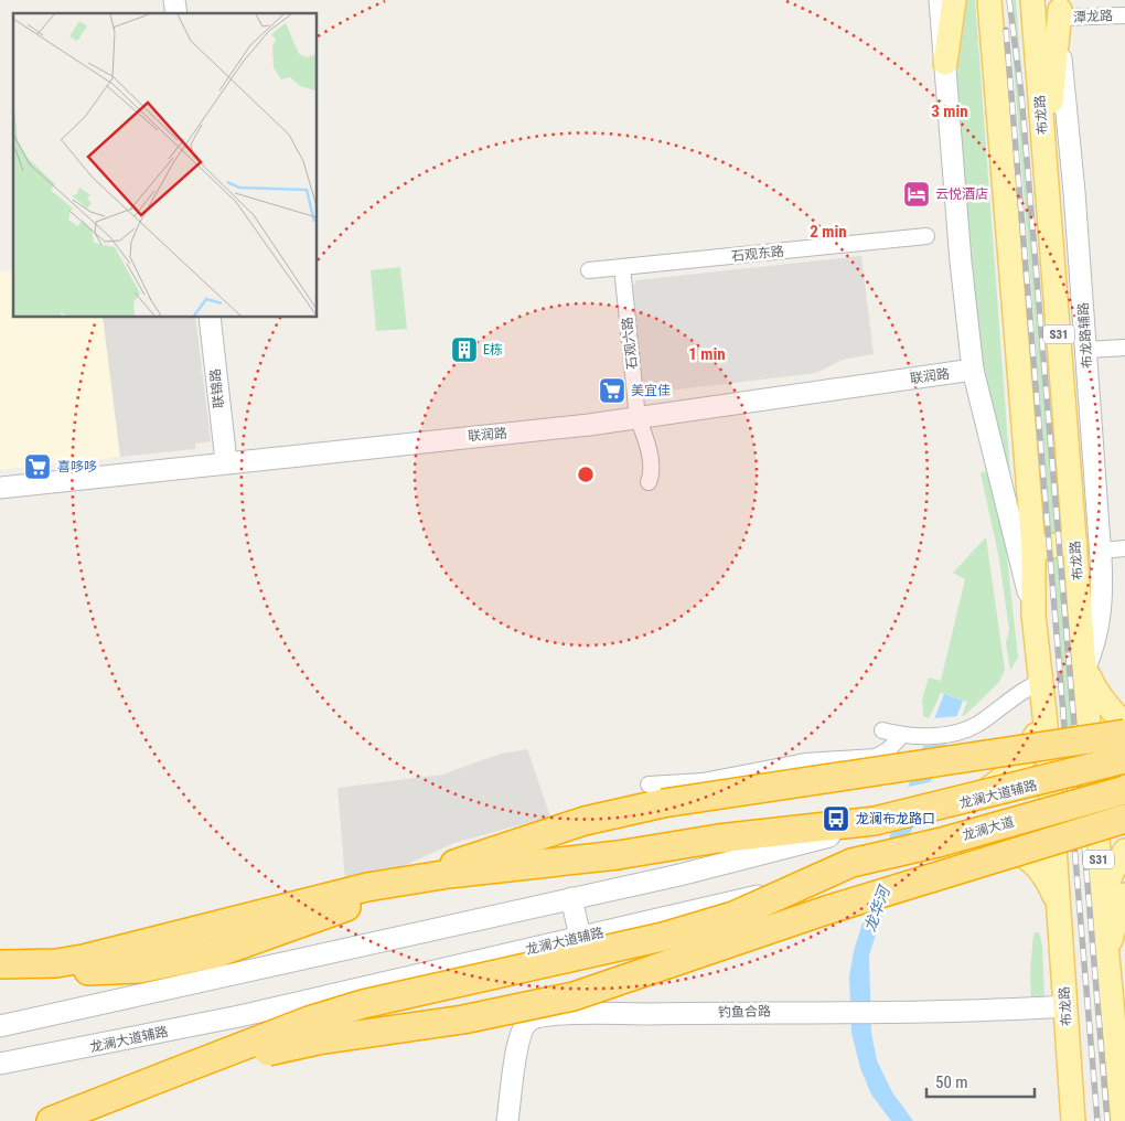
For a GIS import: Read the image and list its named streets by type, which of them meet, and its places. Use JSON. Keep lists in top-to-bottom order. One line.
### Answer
{"streets":{"highway":["龙澜大道"],"main road":["布龙路","S31","布龙路辅路","联润路","联锦路","龙澜大道辅路","钓鱼合路"],"street":["潭龙路","石观东路","石观六路"]},"crossings":[["潭龙路","布龙路辅路"],["布龙路","布龙路辅路"],["布龙路","龙澜大道辅路"],["布龙路","钓鱼合路"],["石观东路","石观六路"],["石观六路","联润路"],["联润路","联锦路"],["龙澜大道辅路","龙澜大道"]],"water":["龙华河"],"places":{"hotel":["云悦酒店"],"building":["E栋"],"supermarket":["美宜佳","喜哆哆"],"bus stop":["龙澜布龙路口"]},"scale_bar":"50 m","rings":["3 min","2 min","1 min"]}
